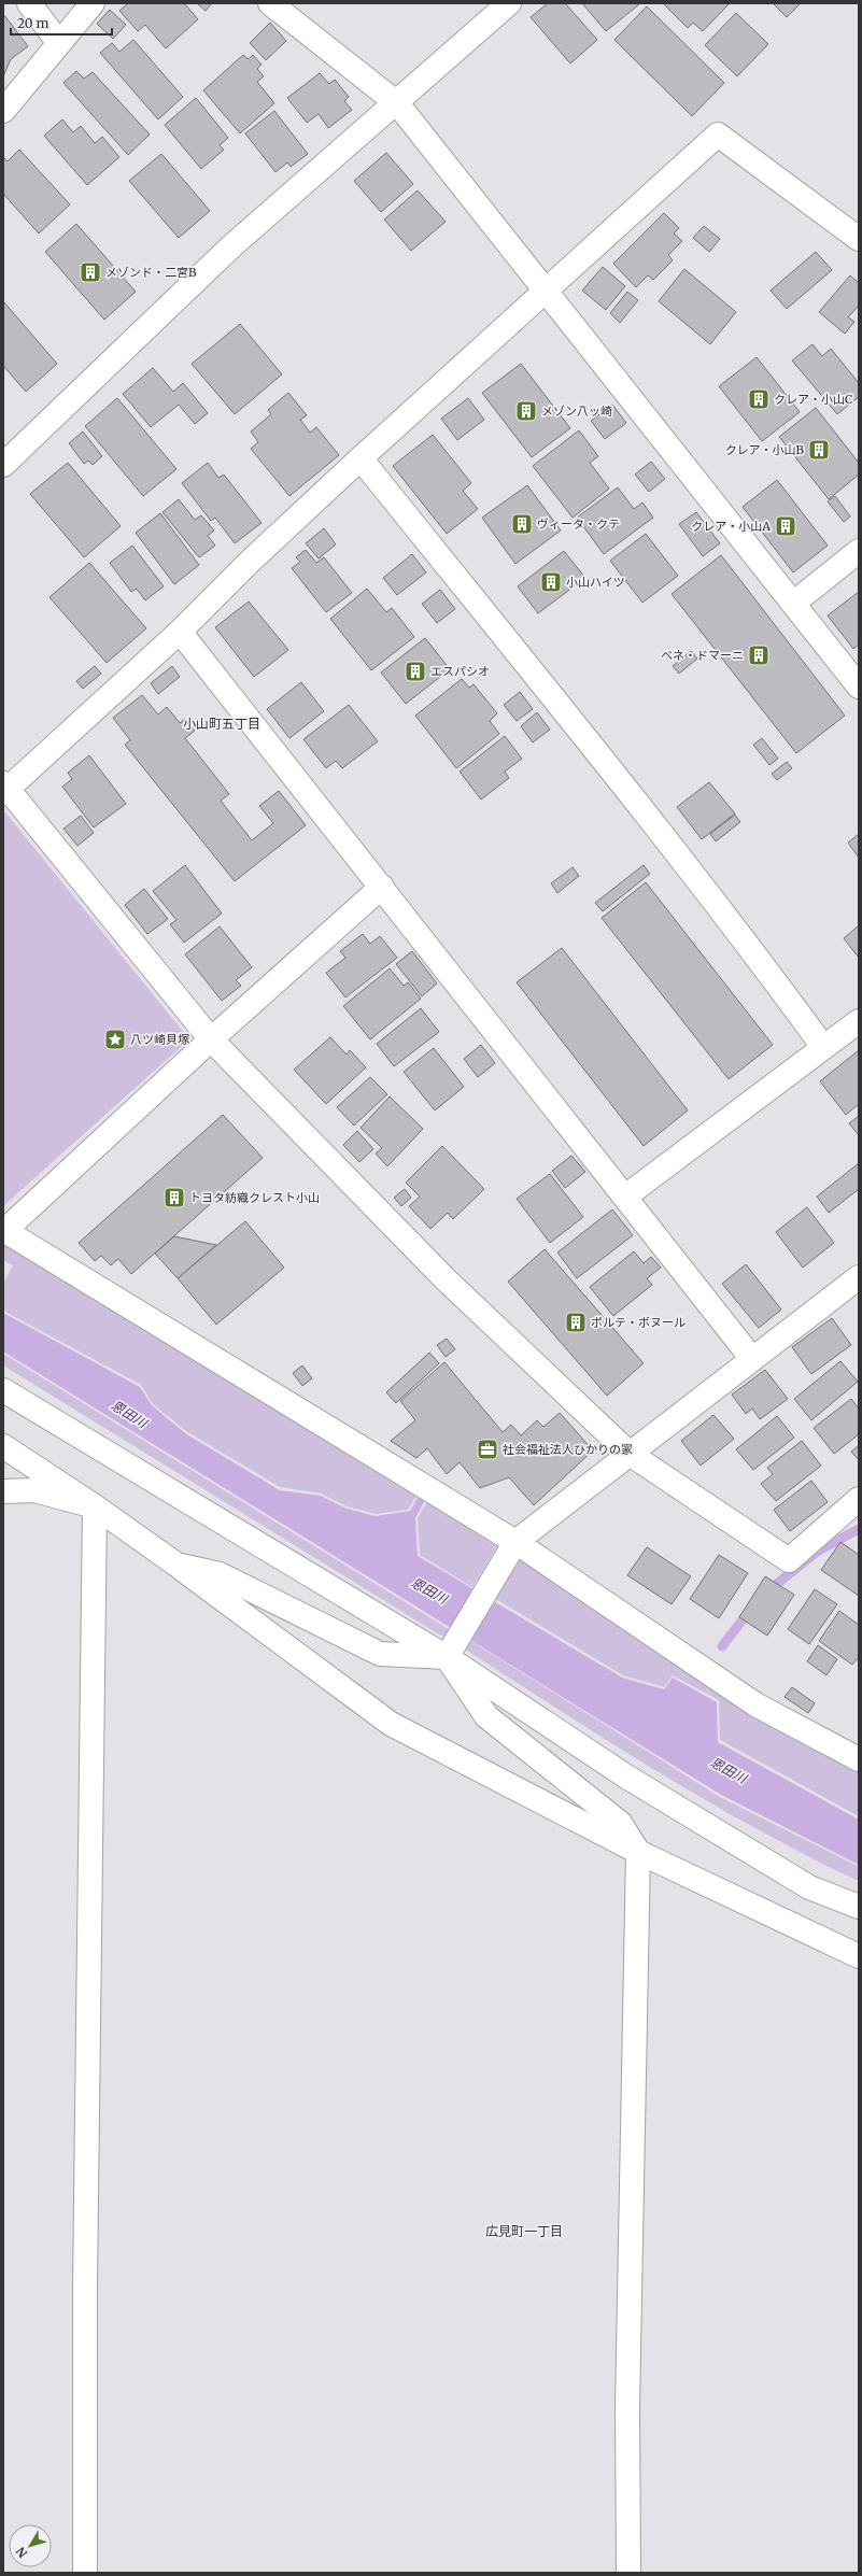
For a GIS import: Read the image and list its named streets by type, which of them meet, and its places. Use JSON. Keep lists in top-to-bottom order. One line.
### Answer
{"districts":["小山町五丁目","広見町一丁目"],"water":["恩田川"],"places":{"building":["メゾンド・二宮B","クレア・小山C","メゾン八ッ崎","クレア・小山B","ヴィータ・クテ","クレア・小山A","小山ハイツ","ベネ・ドマーニ","エスパシオ","トヨタ紡織クレスト小山","ポルテ・ボヌール"],"place":["八ツ崎貝塚"],"office":["社会福祉法人ひかりの家"]},"scale_bar":"20 m","north":"bottom left"}
